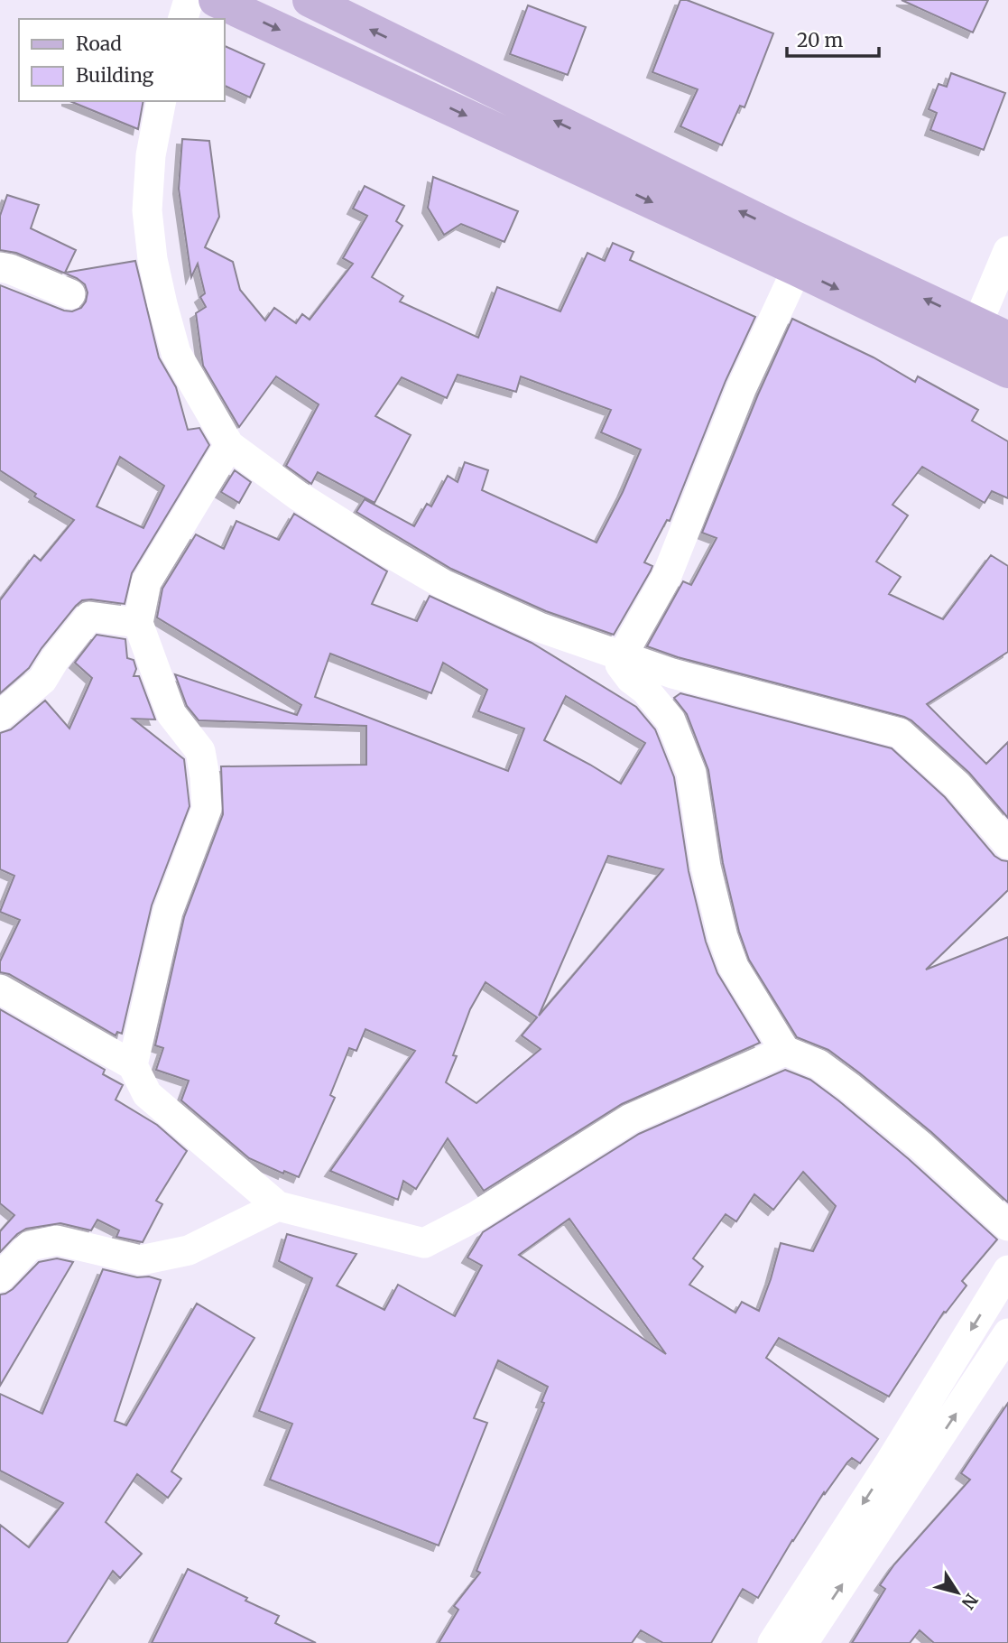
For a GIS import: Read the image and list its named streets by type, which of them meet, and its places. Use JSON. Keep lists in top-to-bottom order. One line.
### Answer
{"legend":["Road","Building"],"scale_bar":"20 m","north":"bottom right"}
